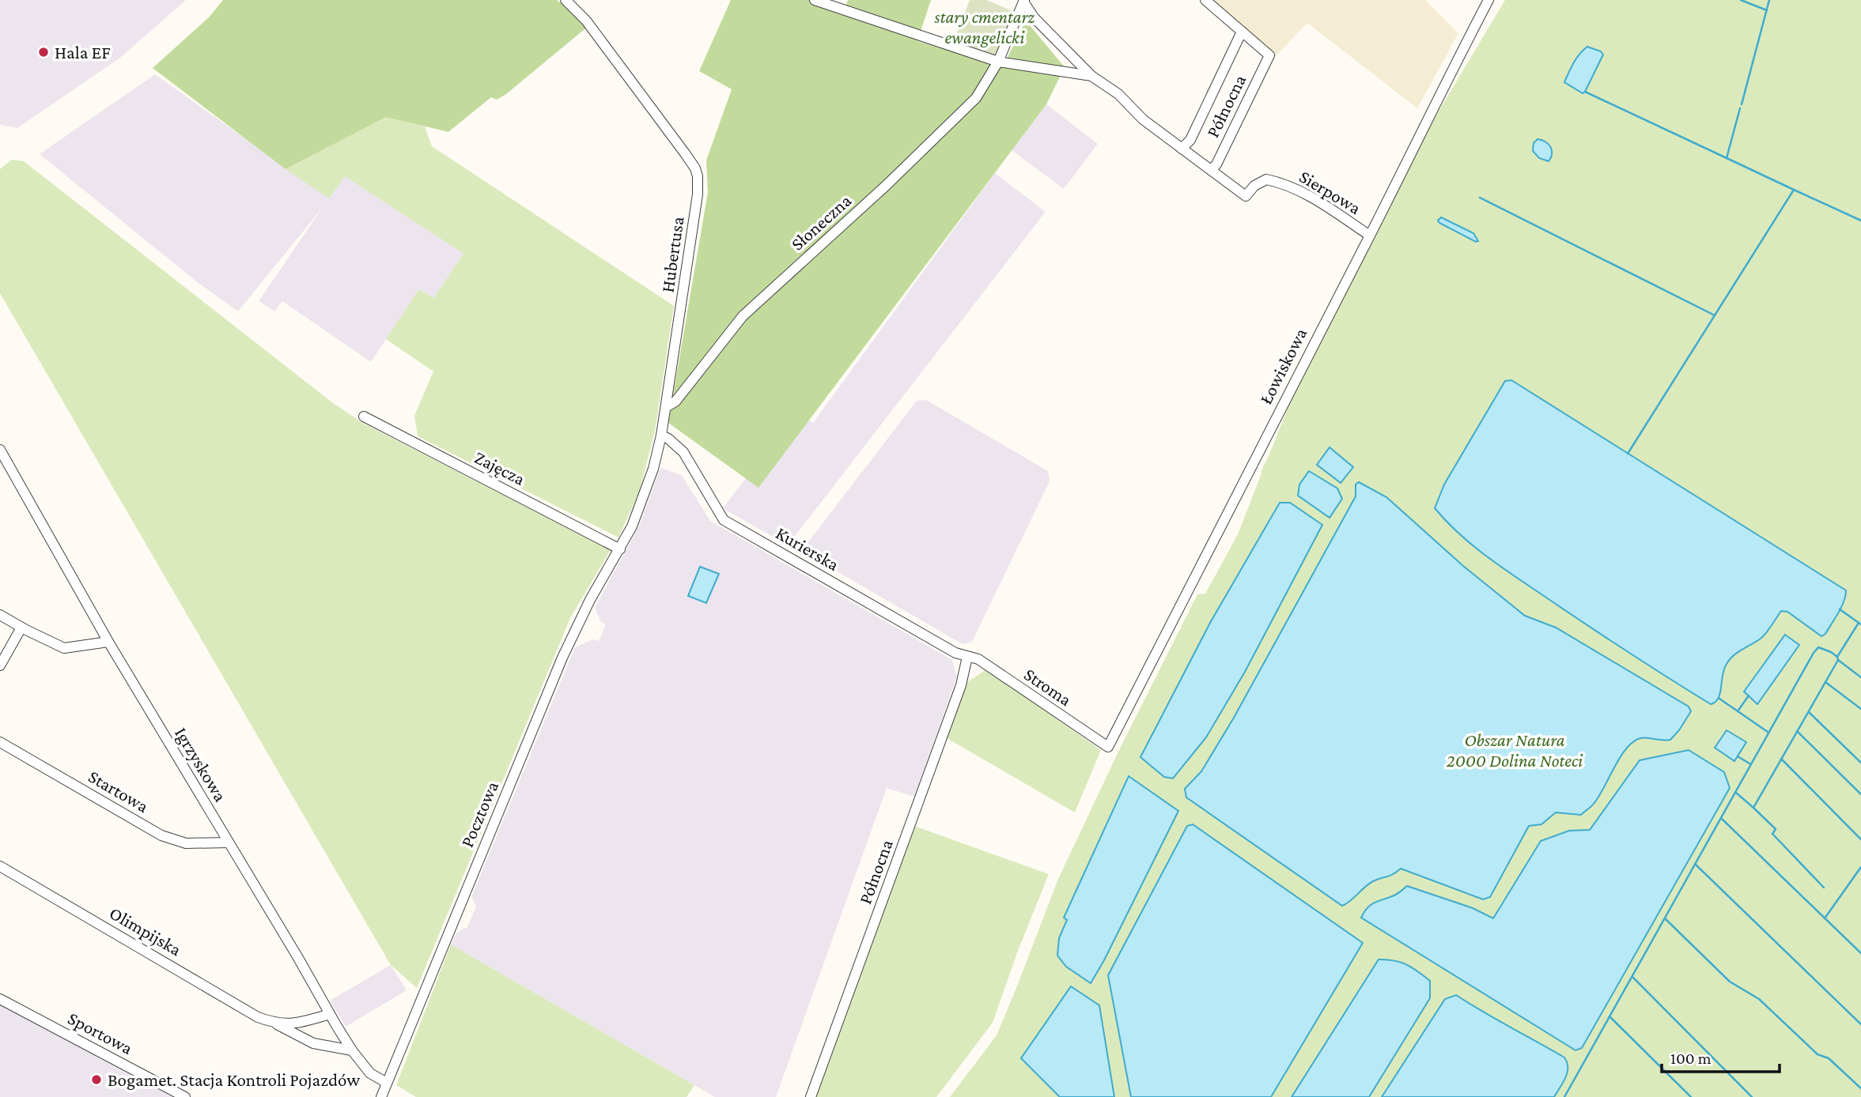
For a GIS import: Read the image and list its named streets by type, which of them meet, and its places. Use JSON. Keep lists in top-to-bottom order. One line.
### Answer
{"streets":{"street":["Północna","Sierpowa","Słoneczna","Hubertusa","Łowiskowa","Zajęcza","Kurierska","Stroma","Igrzyskowa","Startowa","Pocztowa","Olimpijska","Sportowa"]},"crossings":[["Północna","Sierpowa"],["Północna","Kurierska"],["Północna","Stroma"],["Sierpowa","Łowiskowa"],["Słoneczna","Hubertusa"],["Hubertusa","Zajęcza"],["Hubertusa","Kurierska"],["Hubertusa","Pocztowa"],["Łowiskowa","Stroma"],["Zajęcza","Pocztowa"],["Kurierska","Stroma"],["Igrzyskowa","Startowa"],["Igrzyskowa","Pocztowa"],["Igrzyskowa","Olimpijska"]],"parks":["stary cmentarz ewangelicki","Obszar Natura 2000 Dolina Noteci"],"places":["Hala EF","Bogamet. Stacja Kontroli Pojazdów"],"scale_bar":"100 m"}
